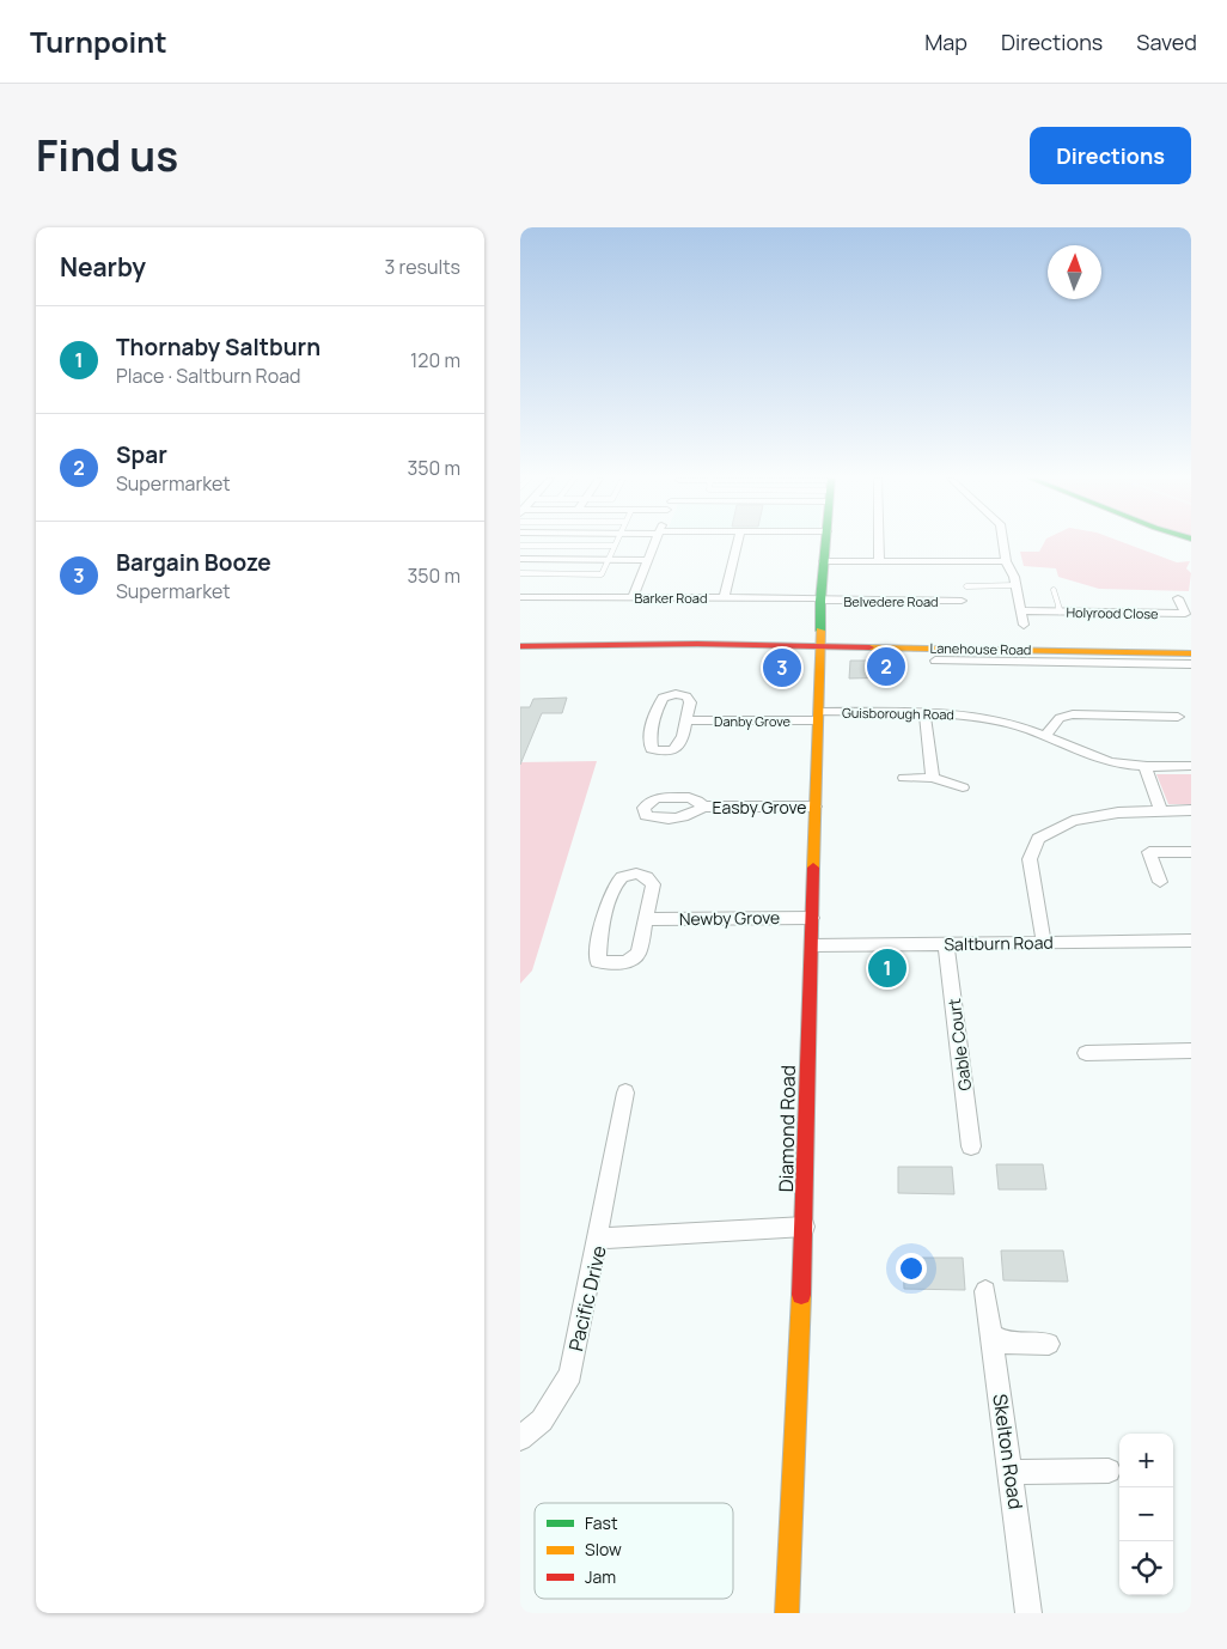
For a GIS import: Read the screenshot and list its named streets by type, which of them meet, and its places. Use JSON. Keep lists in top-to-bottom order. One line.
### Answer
{"streets":{"street":["Barker Road","Belvedere Road","Holyrood Close","Lanehouse Road","Guisborough Road","Danby Grove","Easby Grove","Newby Grove","Saltburn Road","Gable Court","Diamond Road","Pacific Drive","Skelton Road"]},"crossings":[["Barker Road","Belvedere Road"],["Barker Road","Diamond Road"],["Belvedere Road","Diamond Road"],["Lanehouse Road","Diamond Road"],["Guisborough Road","Danby Grove"],["Guisborough Road","Diamond Road"],["Danby Grove","Diamond Road"],["Easby Grove","Diamond Road"],["Newby Grove","Diamond Road"],["Saltburn Road","Gable Court"],["Saltburn Road","Diamond Road"],["Diamond Road","Pacific Drive"]],"legend":["Fast","Slow","Jam"],"north":"top","page":{"header":"Turnpoint","nav":["Map","Directions","Saved"],"title":"Find us","buttons":"Directions","heading":["Nearby","3 results"],"list":[{"mark":"1","name":"Thornaby Saltburn","note":"Place · Saltburn Road","value":"120 m"},{"mark":"2","name":"Spar","note":"Supermarket","value":"350 m"},{"mark":"3","name":"Bargain Booze","note":"Supermarket","value":"350 m"}],"pins":["2","3","1"],"map_buttons":["+","−"]}}
